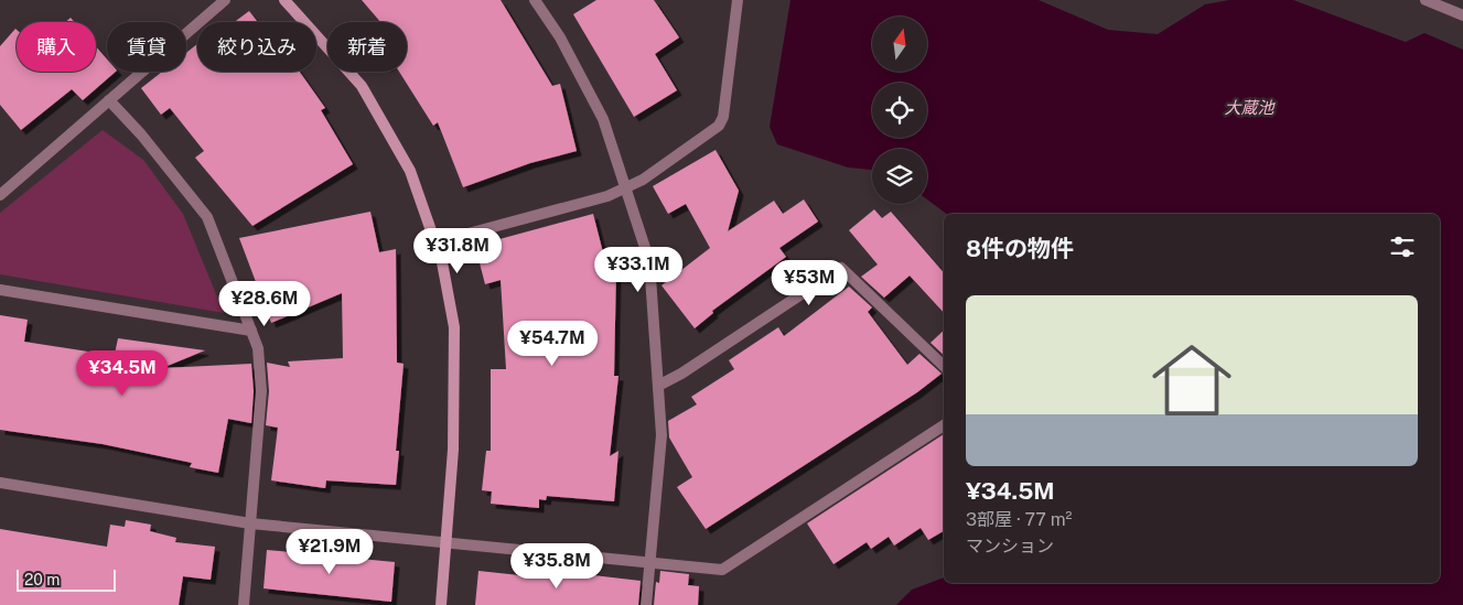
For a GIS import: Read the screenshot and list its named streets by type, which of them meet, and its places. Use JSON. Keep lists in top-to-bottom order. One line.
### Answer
{"water":["大蔵池"],"scale_bar":"20 m","north":"top","page":{"chip":["購入","賃貸","絞り込み","新着"],"heading":"8件の物件","price":["¥31.8M","¥33.1M","¥53M","¥28.6M","¥54.7M","¥34.5M","¥21.9M","¥35.8M"],"list":[{"name":"¥34.5M","note":"3部屋 · 77 m² · マンション"}],"scale":"20 m"}}
